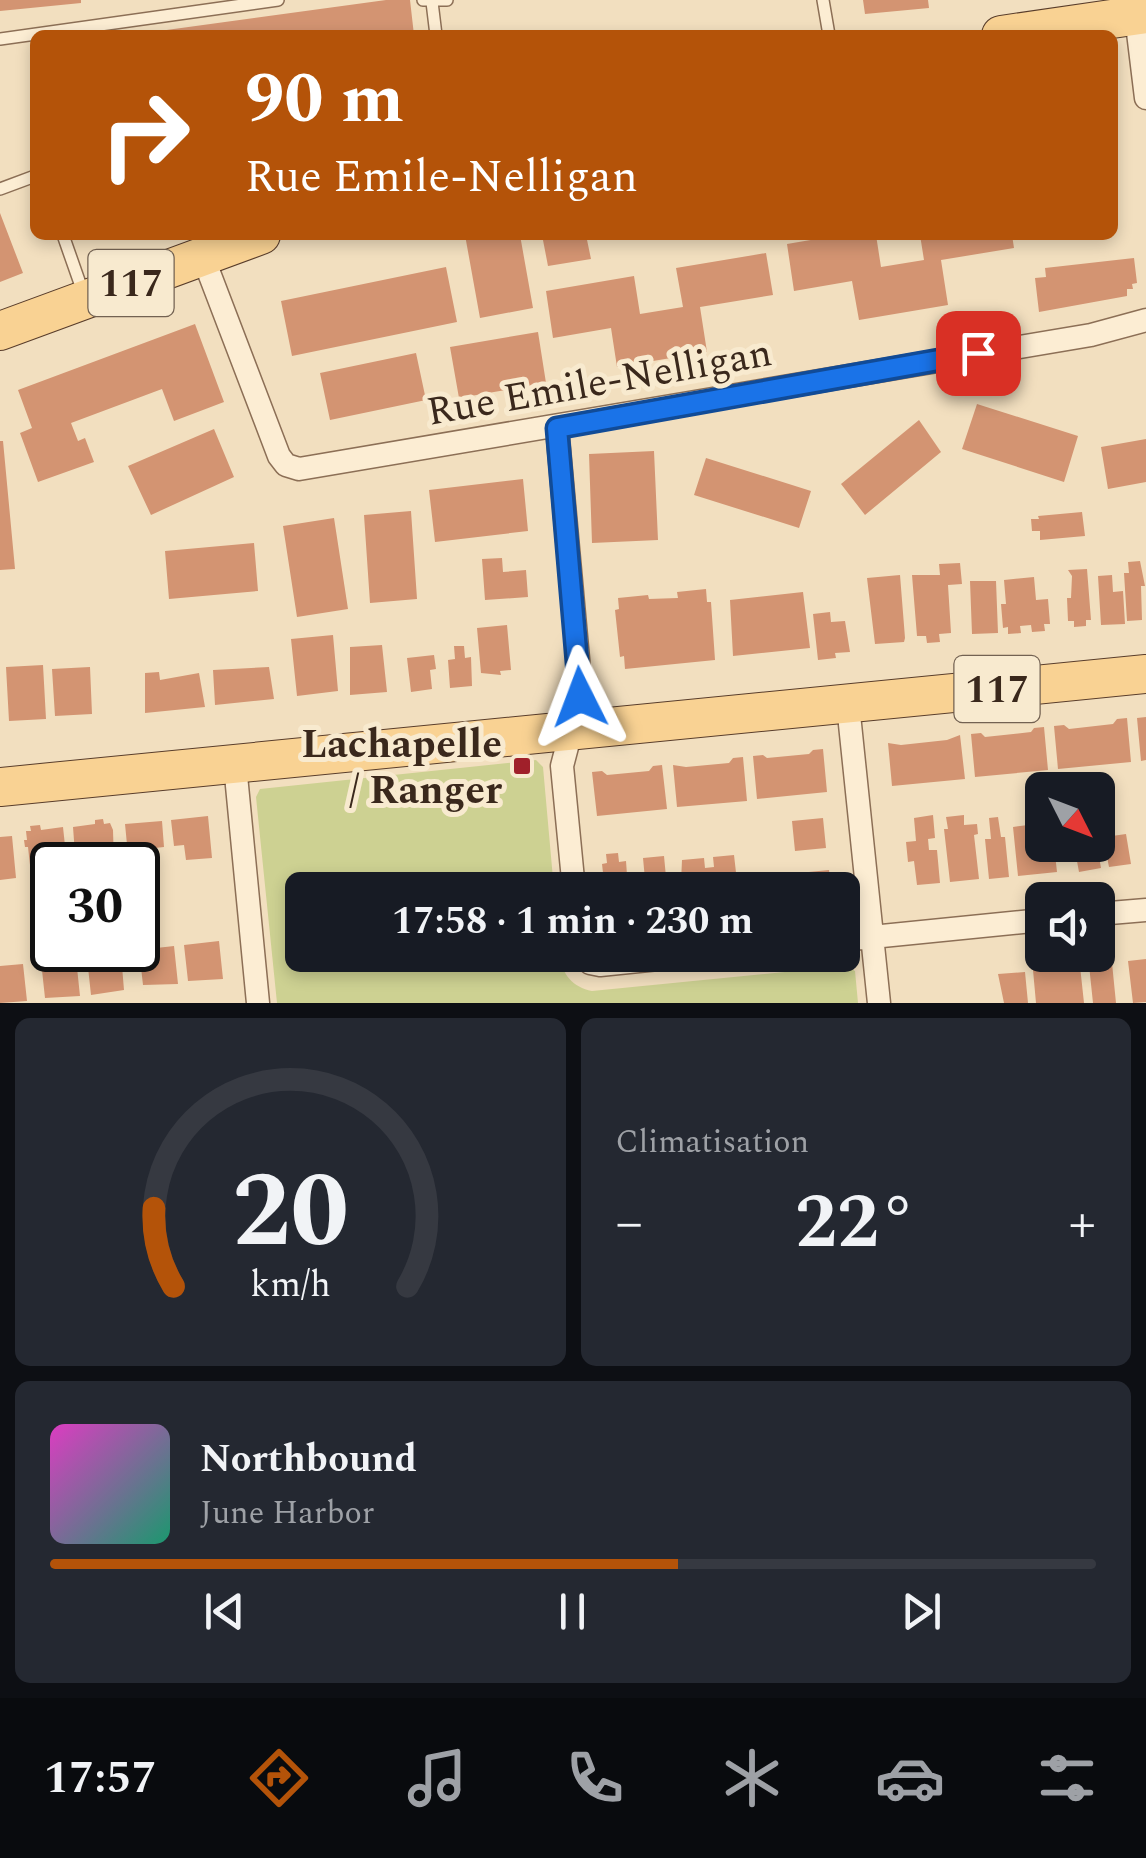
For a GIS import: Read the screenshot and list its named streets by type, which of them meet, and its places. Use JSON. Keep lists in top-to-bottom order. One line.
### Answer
{"streets":{"main road":["117"],"street":["Rue Emile-Nelligan"]},"crossings":[["117","Rue Emile-Nelligan"]],"places":{"transit":["Lachapelle / Ranger"]},"north":"bottom right","page":{"turn":["90 m","Rue Emile-Nelligan"],"limit":"30","trip":"17:58 · 1 min · 230 m","tile":"Climatisation","heat":["−","22°","+"],"song":["Northbound","June Harbor"],"tabs":"17:57","gauge":["20","km/h"]}}
